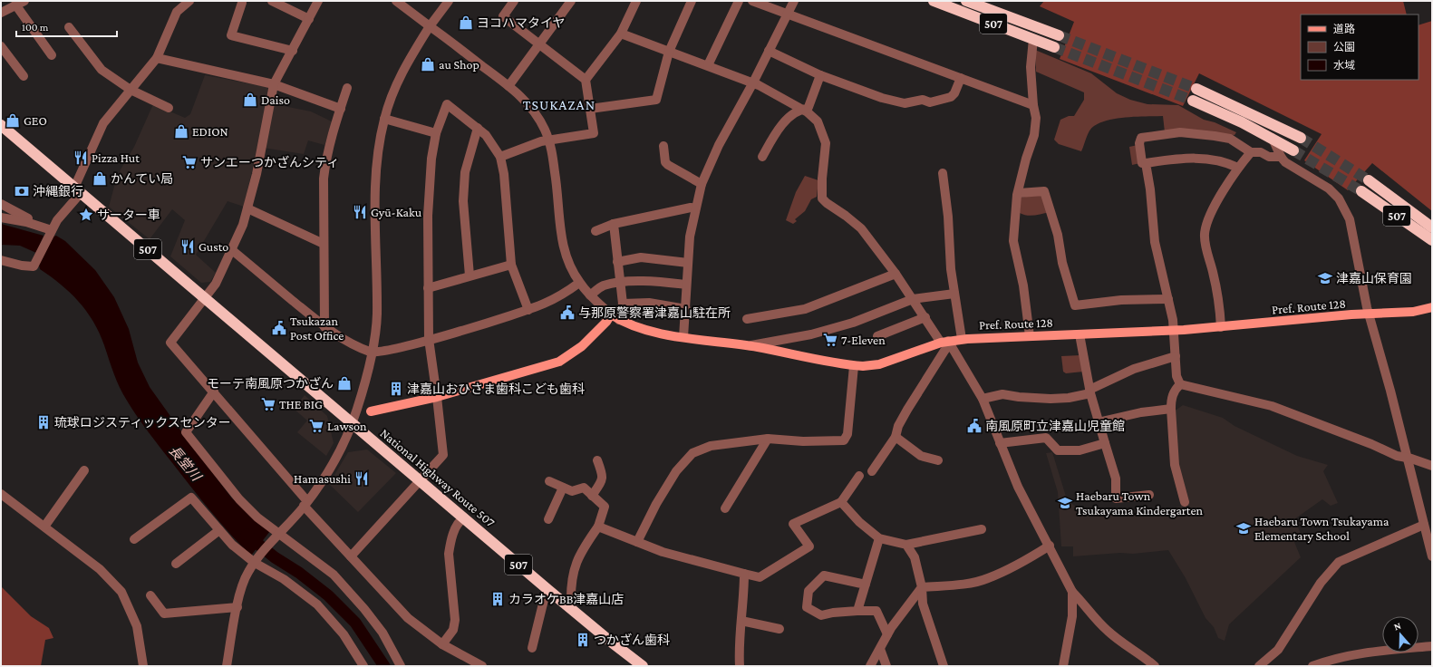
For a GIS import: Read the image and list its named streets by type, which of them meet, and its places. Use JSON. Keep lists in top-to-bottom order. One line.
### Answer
{"streets":{"highway":["507","National Highway Route 507"],"main road":["Pref. Route 128"]},"districts":["TSUKAZAN"],"water":["長堂川"],"places":{"shop":["ヨコハマタイヤ","au Shop","Daiso","GEO","EDION","かんてい局","モーテ南風原つかざん"],"restaurant":["Pizza Hut","Gyū-Kaku","Gusto","Hamasushi"],"supermarket":["サンエーつかざんシティ","7-Eleven","THE BIG","Lawson"],"bank":["沖縄銀行"],"place":["サーター車"],"school or university":["津嘉山保育園","Haebaru Town Tsukayama Kindergarten","Haebaru Town Tsukayama Elementary School"],"public building":["与那原警察署津嘉山駐在所","Tsukazan Post Office","南風原町立津嘉山児童館"],"building":["津嘉山おひさま歯科こども歯科","琉球ロジスティックスセンター","カラオケBB津嘉山店","つかざん歯科"]},"legend":["道路","公園","水域"],"scale_bar":"100 m","north":"top"}
